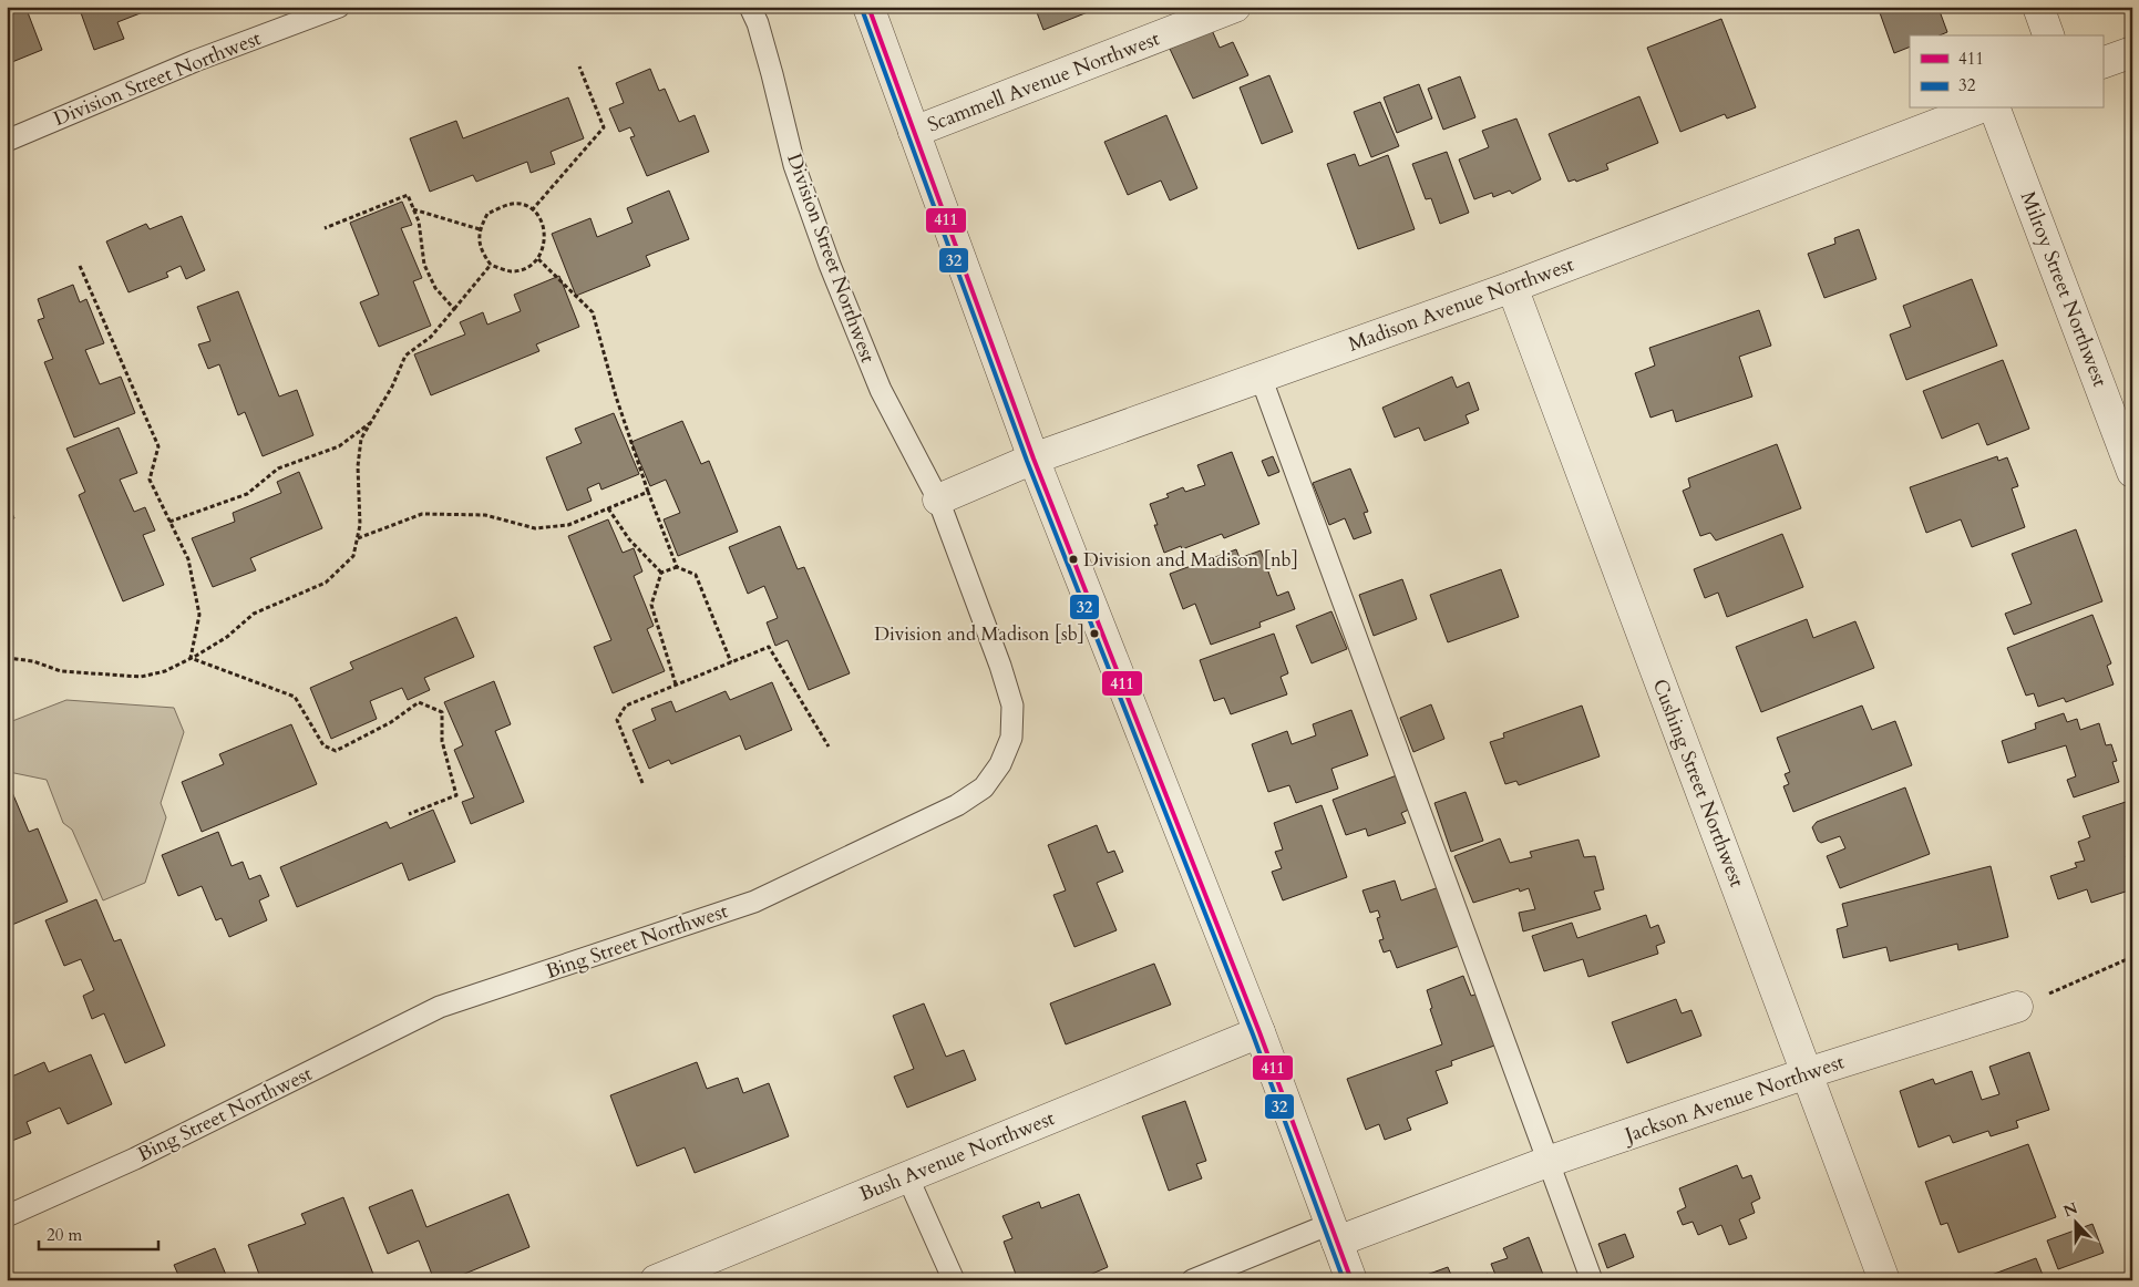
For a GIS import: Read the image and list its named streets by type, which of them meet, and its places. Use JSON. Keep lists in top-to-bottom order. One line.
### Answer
{"streets":{"street":["Scammell Avenue Northwest","Milroy Street Northwest","Madison Avenue Northwest","Cushing Street Northwest","Jackson Avenue Northwest","Bush Avenue Northwest"],"lane":["Division Street Northwest","Bing Street Northwest"]},"crossings":[["Division Street Northwest","Madison Avenue Northwest"],["Division Street Northwest","Bing Street Northwest"],["Madison Avenue Northwest","Cushing Street Northwest"],["Madison Avenue Northwest","Bing Street Northwest"],["Cushing Street Northwest","Jackson Avenue Northwest"]],"places":["Division and Madison [nb]","Division and Madison [sb]"],"lines":["transit line 411","transit line 32"],"legend":["411","32"],"scale_bar":"20 m","north":"top"}
